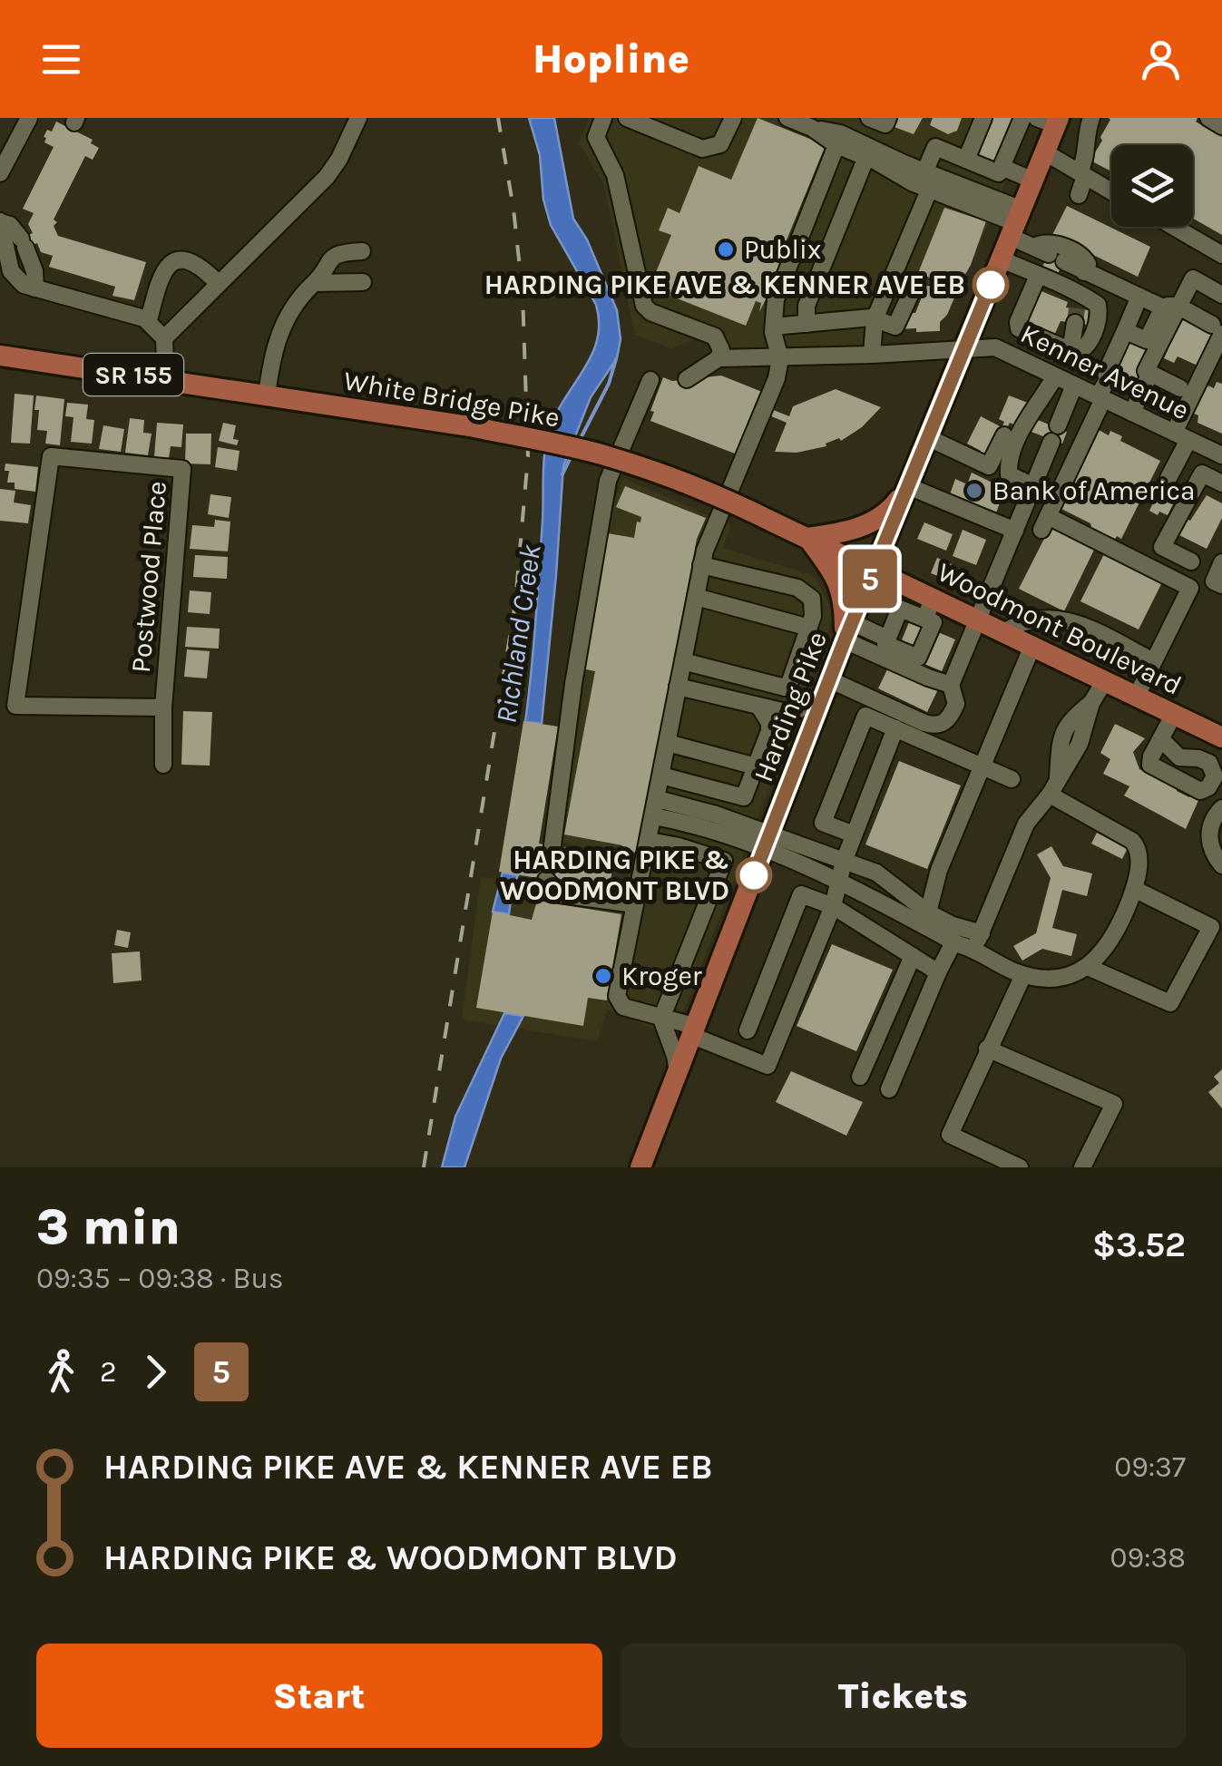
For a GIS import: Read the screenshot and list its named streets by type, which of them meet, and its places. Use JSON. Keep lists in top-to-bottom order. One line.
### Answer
{"streets":{"main road":["SR 155","White Bridge Pike","Woodmont Boulevard","Harding Pike"],"street":["Kenner Avenue","Postwood Place"]},"crossings":[["Kenner Avenue","Harding Pike"],["White Bridge Pike","Woodmont Boulevard"],["White Bridge Pike","Harding Pike"],["Woodmont Boulevard","Harding Pike"]],"water":["Richland Creek"],"places":["Publix","HARDING PIKE AVE & KENNER AVE EB","Bank of America","HARDING PIKE & WOODMONT BLVD","Kroger"],"lines":["bus line 5"],"page":{"header":"Hopline","on_map":"5","heading":["3 min","09:35 – 09:38 · Bus","$3.52"],"legs":["2","5"],"list":[{"name":"HARDING PIKE AVE & KENNER AVE EB","value":"09:37"},{"name":"HARDING PIKE & WOODMONT BLVD","value":"09:38"}],"buttons":["Start","Tickets"]}}
